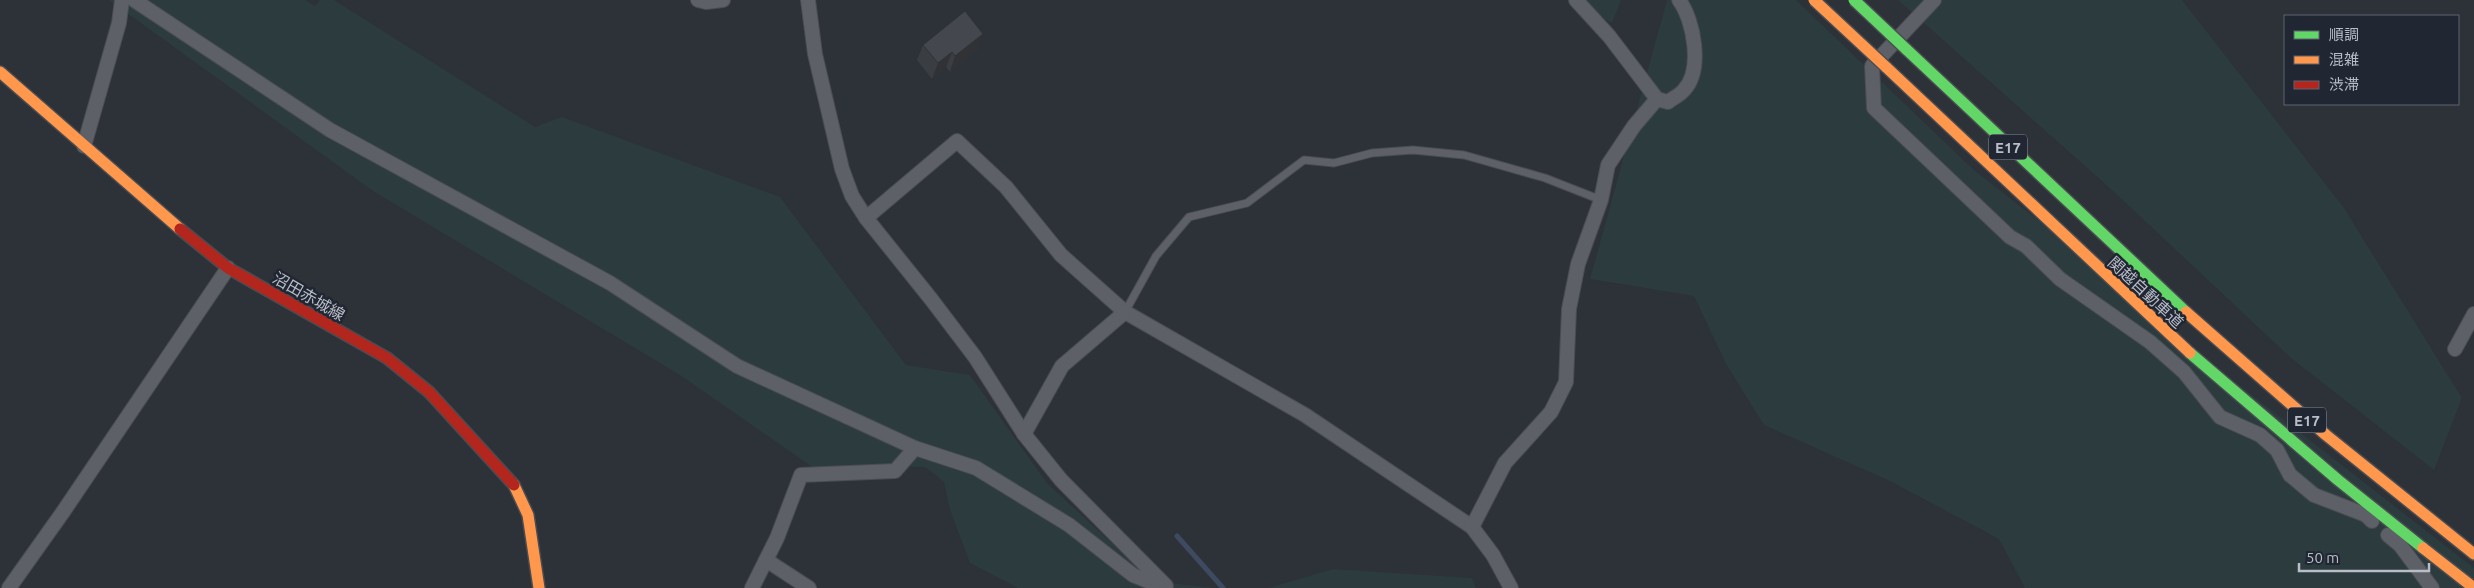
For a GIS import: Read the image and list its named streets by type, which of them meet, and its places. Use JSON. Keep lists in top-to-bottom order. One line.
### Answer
{"streets":{"main road":["E17","関越自動車道","沼田赤城線"]},"legend":["順調","混雑","渋滞"],"scale_bar":"50 m"}
